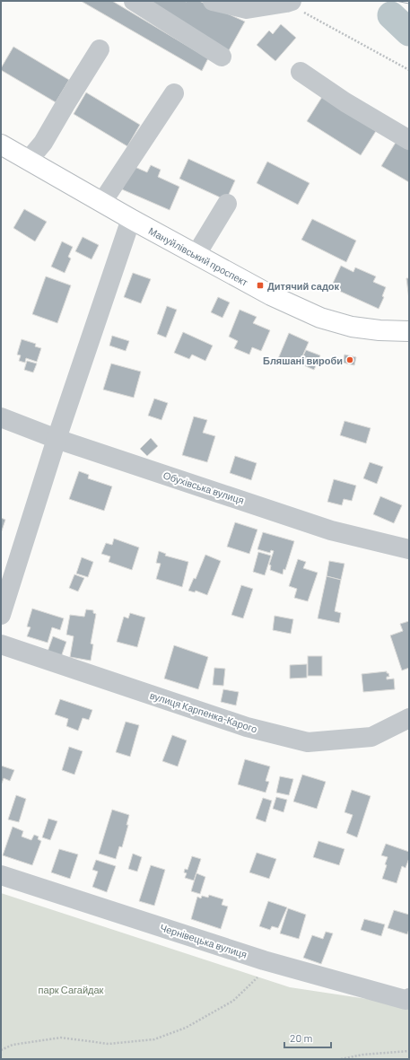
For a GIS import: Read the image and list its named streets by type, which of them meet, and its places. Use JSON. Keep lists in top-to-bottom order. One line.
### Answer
{"streets":{"main road":["Мануйлівський проспект"],"street":["Обухівська вулиця","вулиця Карпенка-Карого","Чернівецька вулиця"]},"parks":["парк Сагайдак"],"places":{"transit":["Дитячий садок"],"other":["Бляшані вироби"]},"scale_bar":"20 m"}
